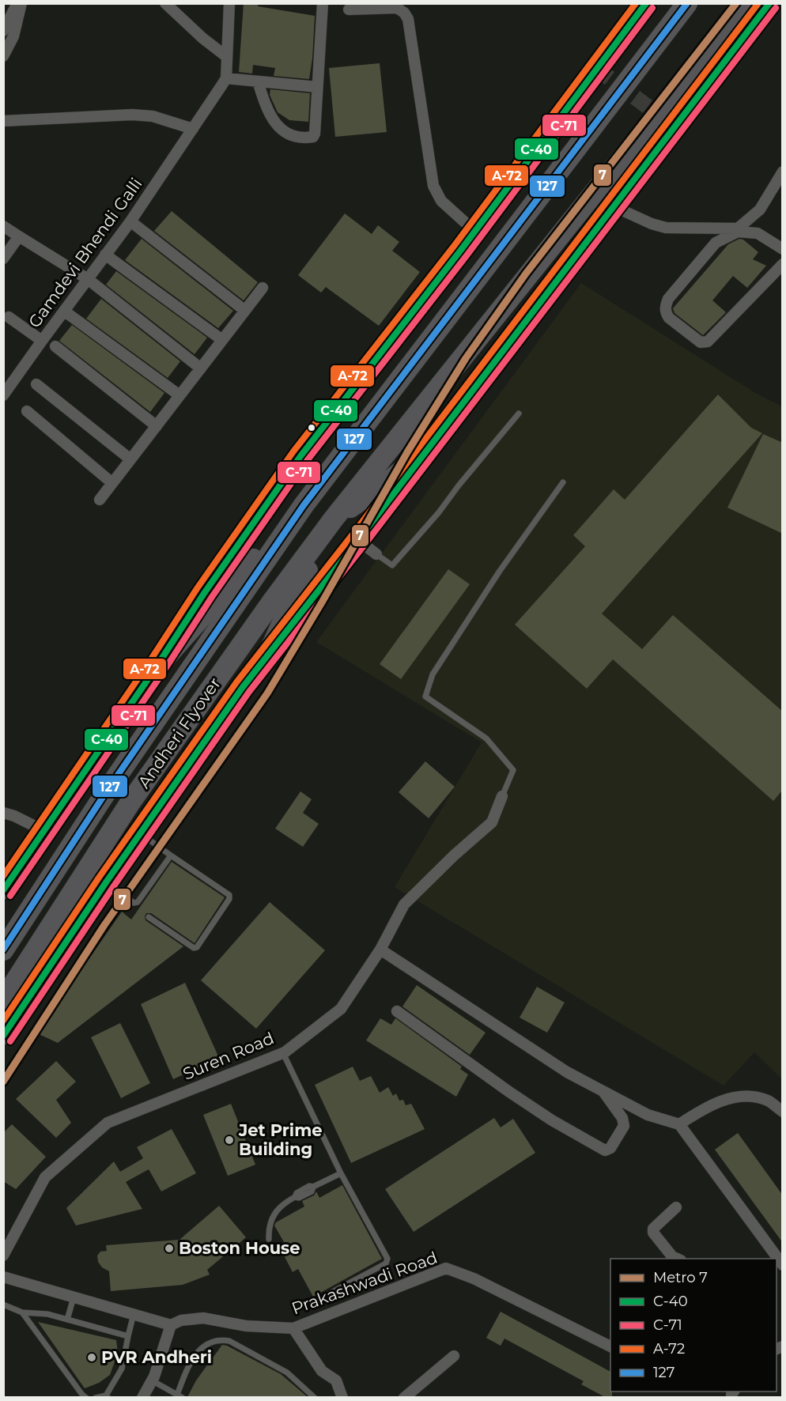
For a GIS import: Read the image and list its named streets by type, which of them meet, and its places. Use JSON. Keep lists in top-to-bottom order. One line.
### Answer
{"streets":{"highway":["Andheri Flyover"],"street":["Gamdevi Bhendi Galli","Suren Road","Prakashwadi Road"]},"places":["Jet Prime Building","Boston House","PVR Andheri"],"lines":["metro line 7","transit line C-40","transit line A-72","transit line 127","transit line C-71"],"legend":["Metro 7","C-40","C-71","A-72","127"]}
